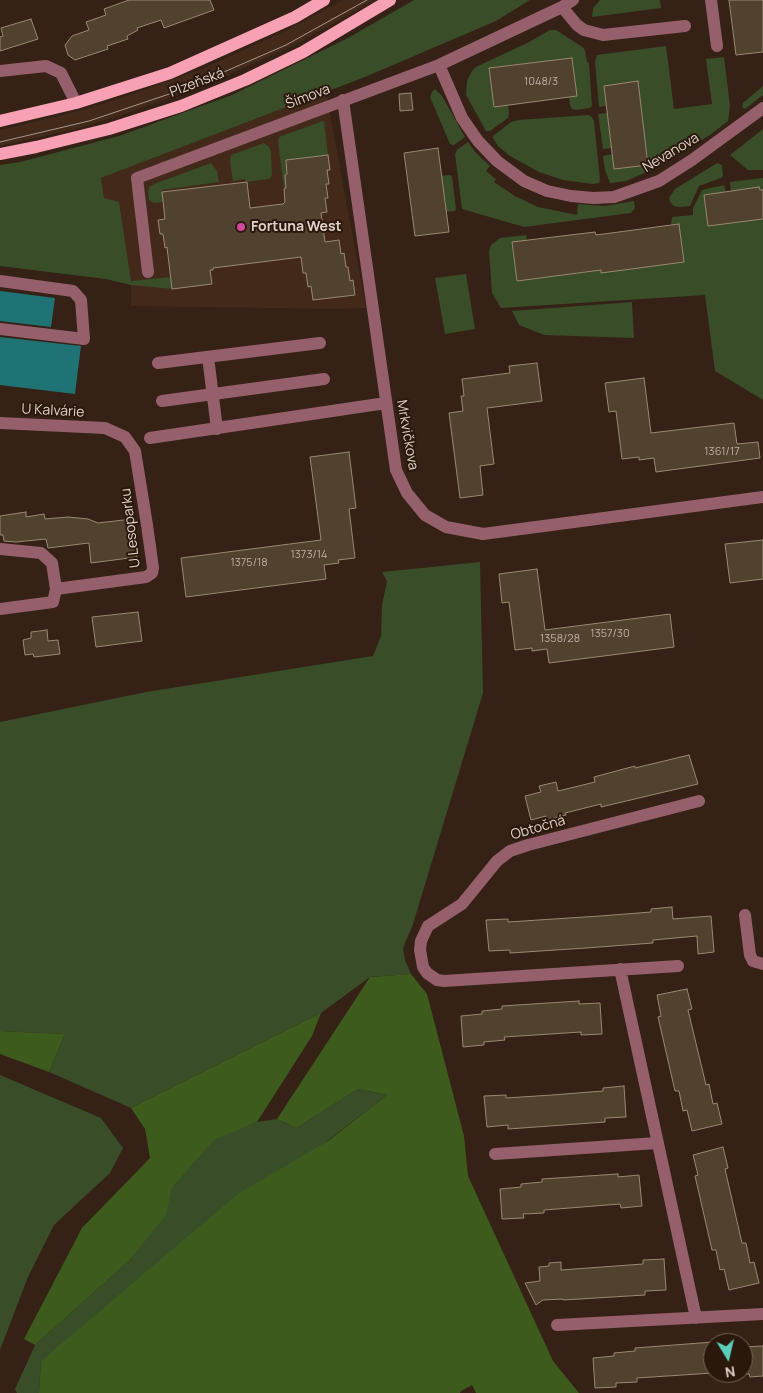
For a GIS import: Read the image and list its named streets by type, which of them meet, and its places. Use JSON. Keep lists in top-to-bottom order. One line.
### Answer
{"streets":{"main road":["Plzeňská"],"street":["Šímova","Nevanova","U Kalvárie","Mrkvičkova","U Lesoparku","Obtočná"]},"crossings":[["Šímova","Nevanova"],["Šímova","Mrkvičkova"],["U Kalvárie","U Lesoparku"]],"places":["Fortuna West"],"house_numbers":["1048/3","1361/17","1373/14","1375/18","1357/30","1358/28"],"north":"bottom"}
